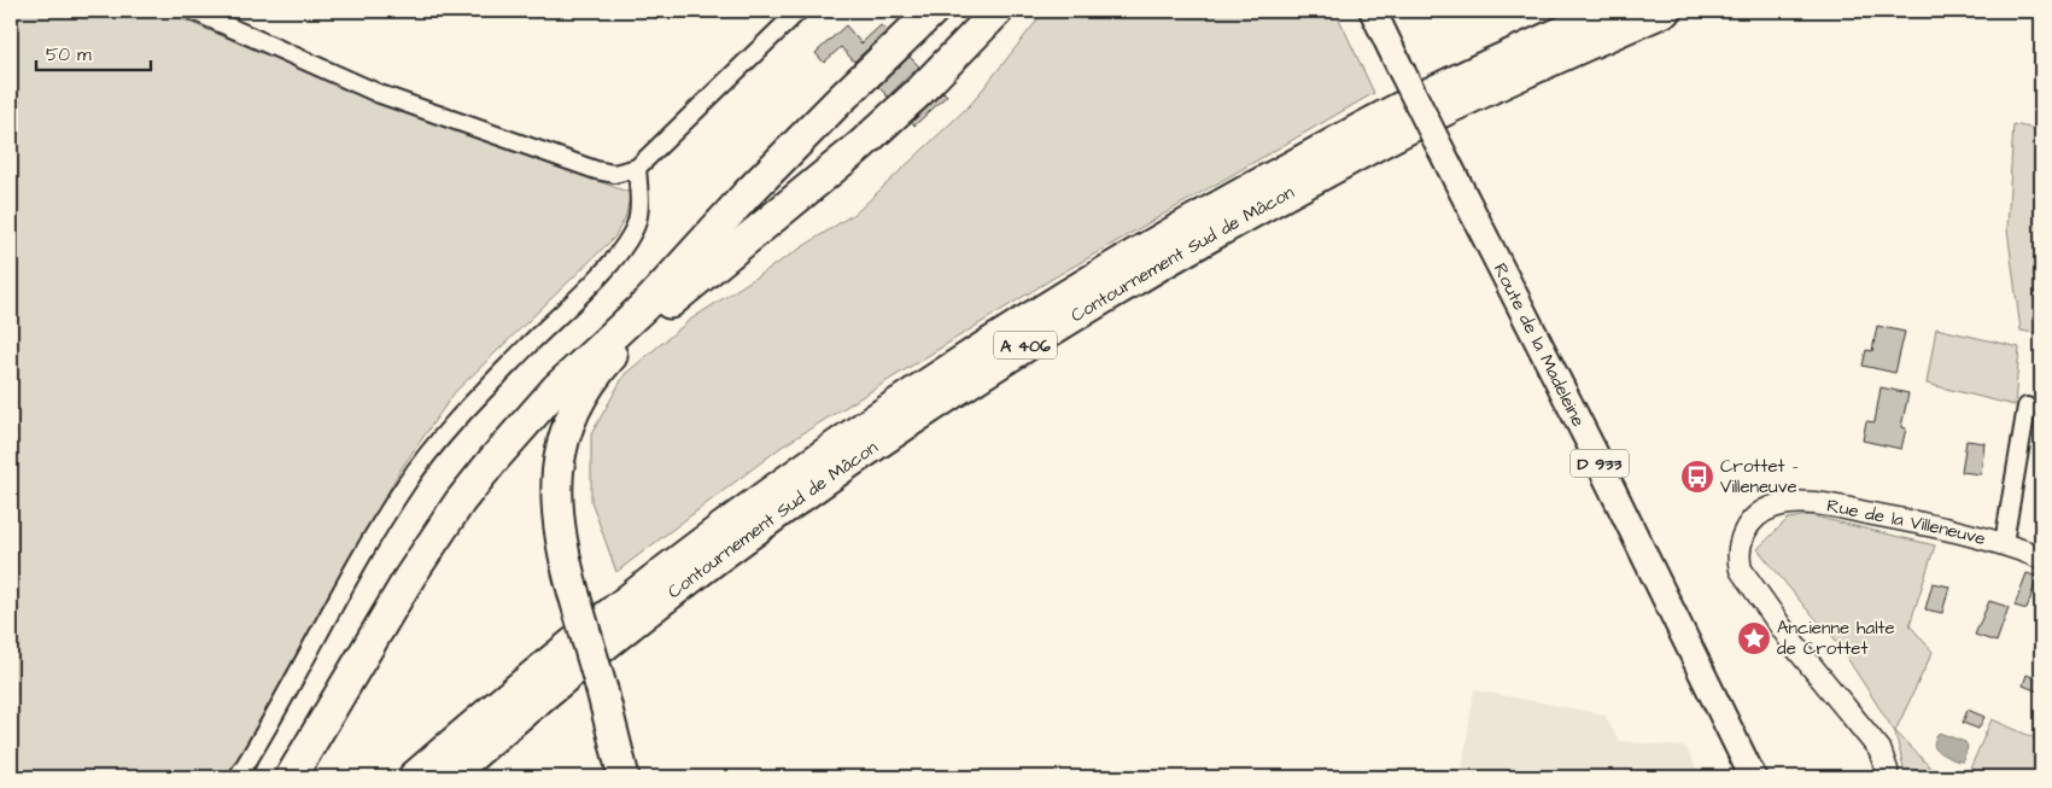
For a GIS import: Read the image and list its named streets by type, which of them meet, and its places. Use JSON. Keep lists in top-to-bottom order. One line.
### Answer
{"streets":{"highway":["Contournement Sud de Mâcon","A 406"],"main road":["Route de la Madeleine","D 933"],"street":["Rue de la Villeneuve"]},"places":{"bus stop":["Crottet - Villeneuve"],"place":["Ancienne halte de Crottet"]},"scale_bar":"50 m"}
